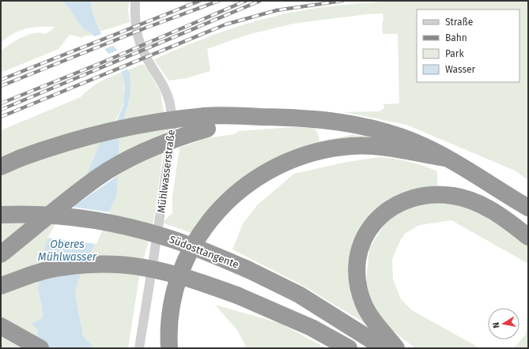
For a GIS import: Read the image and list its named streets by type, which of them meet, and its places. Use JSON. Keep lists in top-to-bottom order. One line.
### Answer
{"streets":{"highway":["Südosttangente"],"street":["Mühlwasserstraße"]},"water":["Oberes Mühlwasser"],"legend":["Straße","Bahn","Park","Wasser"],"north":"left"}
